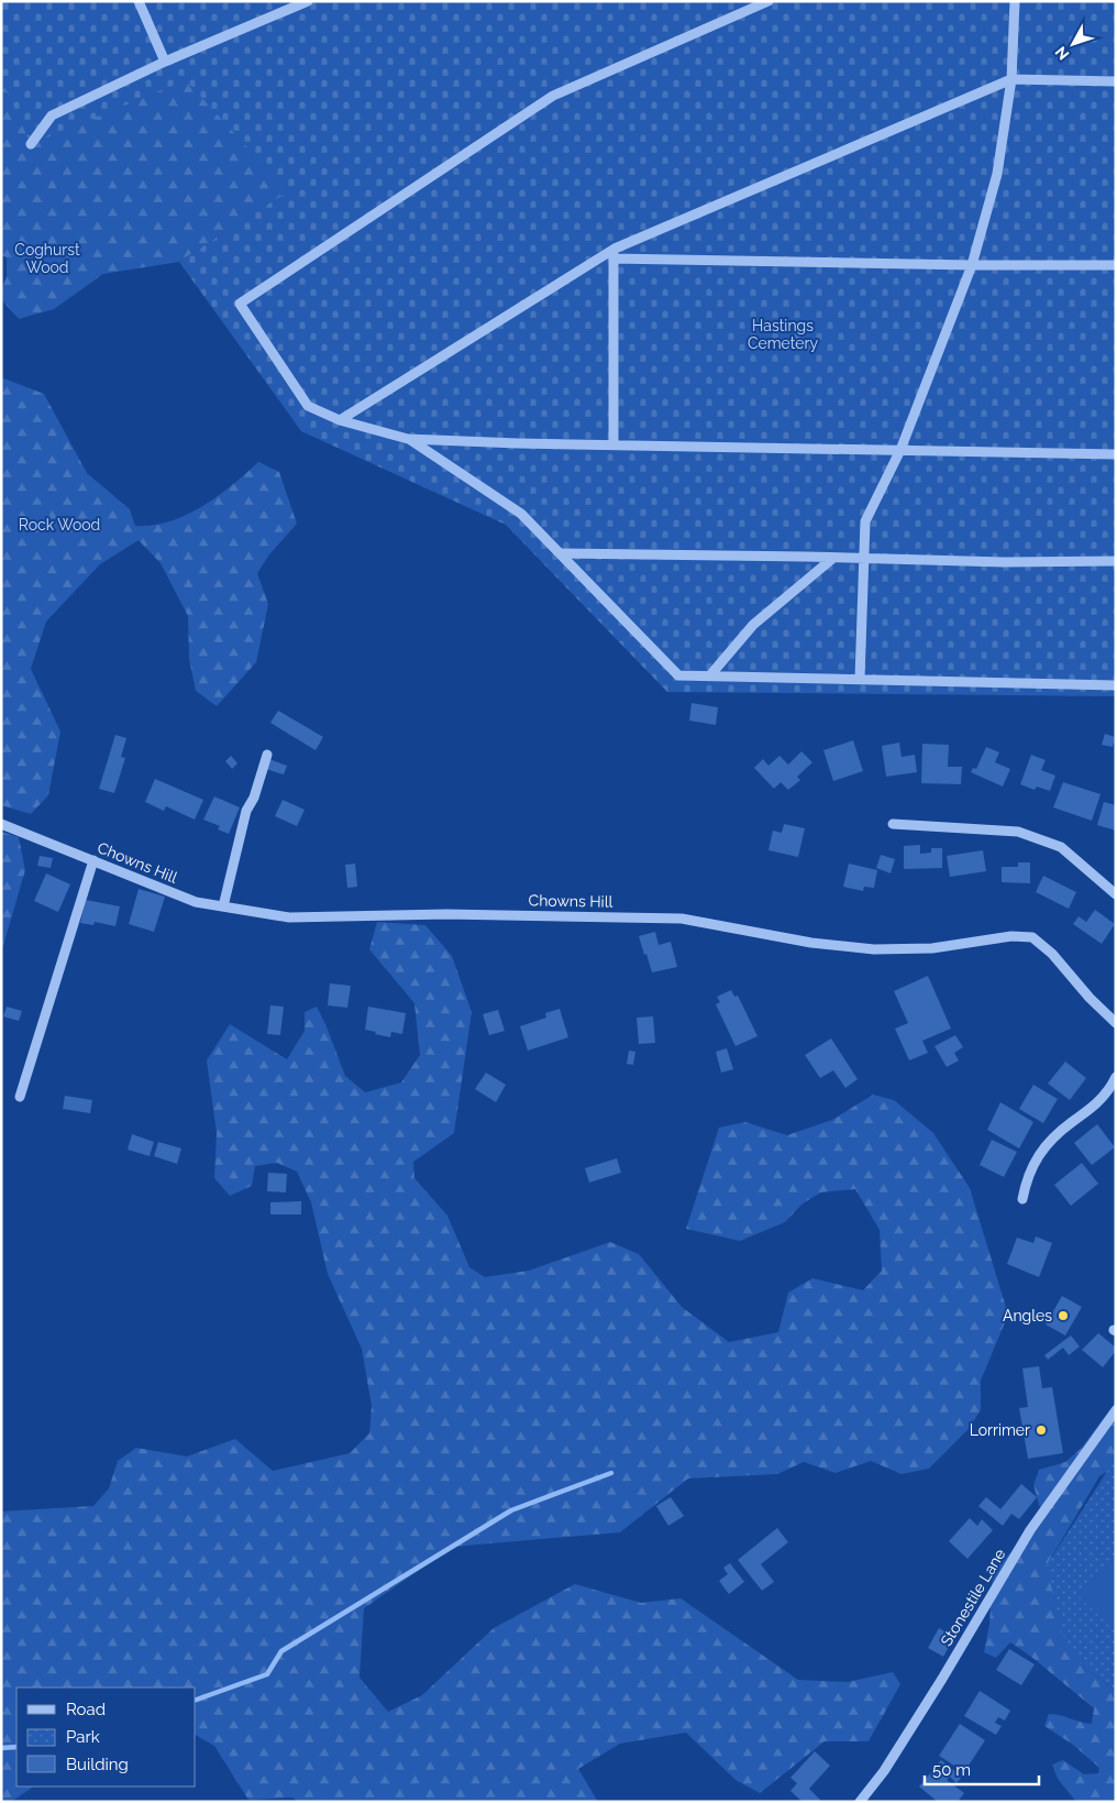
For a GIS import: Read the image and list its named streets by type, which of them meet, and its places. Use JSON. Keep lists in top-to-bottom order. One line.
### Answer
{"streets":{"street":["Chowns Hill","Stonestile Lane"]},"parks":["Coghurst Wood","Hastings Cemetery","Rock Wood"],"places":["Angles","Lorrimer"],"legend":["Road","Park","Building"],"scale_bar":"50 m","north":"bottom left"}
